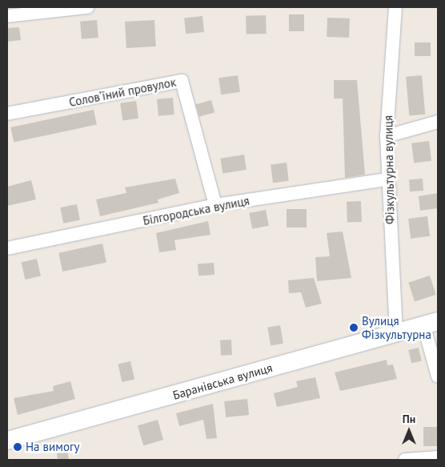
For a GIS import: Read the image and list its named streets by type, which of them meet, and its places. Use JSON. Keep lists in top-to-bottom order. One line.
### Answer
{"streets":{"main road":["Баранівська вулиця"],"street":["Соловʼїний провулок","Фізкультурна вулиця","Білгородська вулиця"]},"crossings":[["Соловʼїний провулок","Білгородська вулиця"],["Фізкультурна вулиця","Білгородська вулиця"],["Фізкультурна вулиця","Баранівська вулиця"]],"places":["Вулиця Фізкультурна","На вимогу"],"north":"top"}
